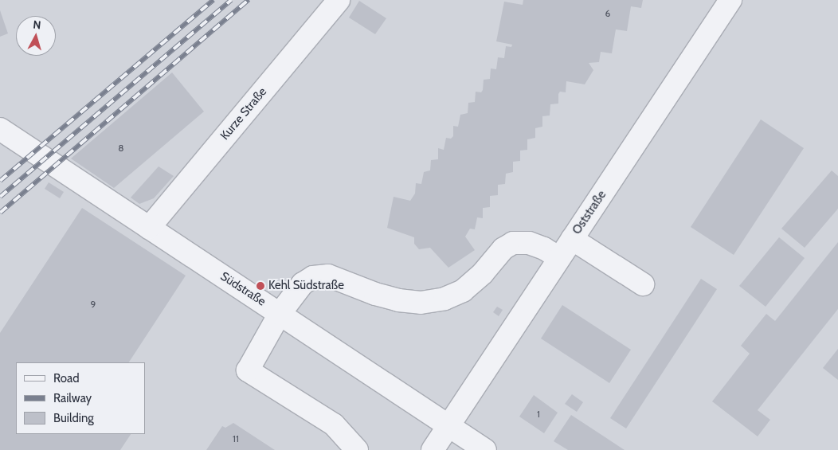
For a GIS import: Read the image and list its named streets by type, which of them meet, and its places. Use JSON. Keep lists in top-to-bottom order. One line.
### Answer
{"streets":{"street":["Kurze Straße","Oststraße","Südstraße"]},"crossings":[["Kurze Straße","Südstraße"],["Oststraße","Südstraße"]],"places":["Kehl Südstraße"],"house_numbers":["6","8","9","1","11"],"legend":["Road","Railway","Building"],"north":"top"}
